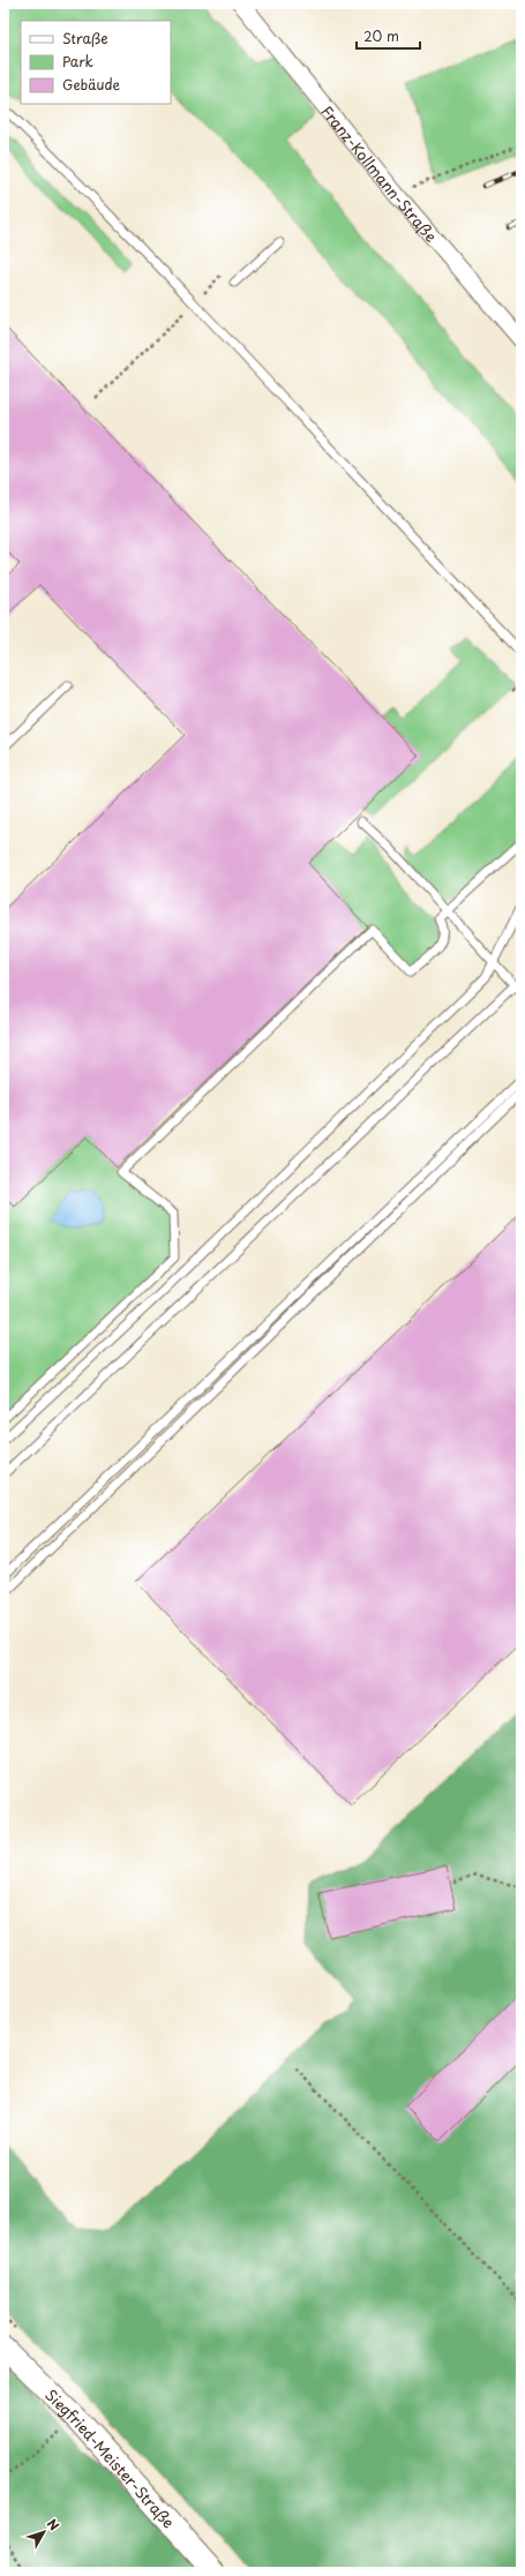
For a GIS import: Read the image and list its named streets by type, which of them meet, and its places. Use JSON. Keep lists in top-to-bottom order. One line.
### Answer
{"streets":{"street":["Franz-Kollmann-Straße","Siegfried-Meister-Straße"]},"legend":["Straße","Park","Gebäude"],"scale_bar":"20 m","north":"top right"}
